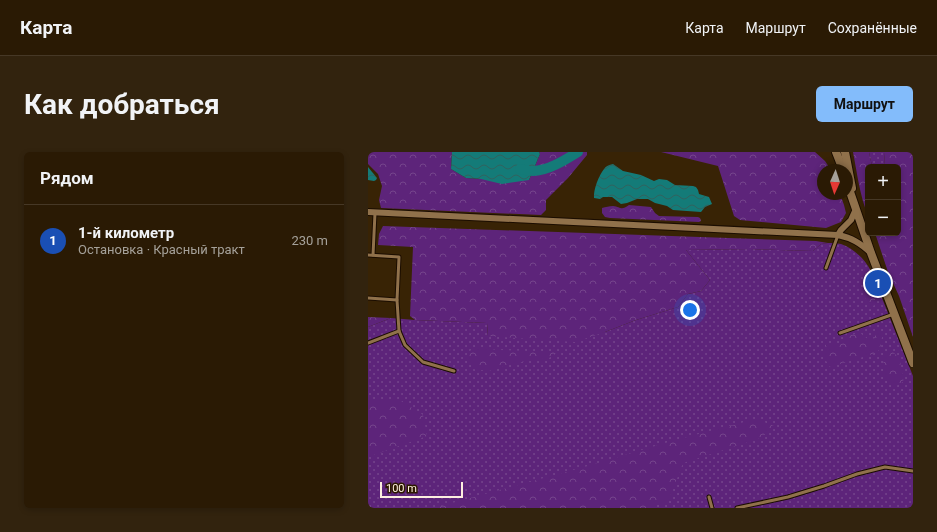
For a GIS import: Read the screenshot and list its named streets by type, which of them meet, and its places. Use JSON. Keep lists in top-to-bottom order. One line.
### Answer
{"scale_bar":"100 m","north":"bottom","page":{"header":"Карта","nav":["Карта","Маршрут","Сохранённые"],"buttons":"Маршрут","title":"Как добраться","heading":"Рядом","map_buttons":["+","−"],"list":[{"mark":"1","name":"1-й километр","note":"Остановка · Красный тракт","value":"230 m"}],"pins":"1","scale":"100 m"}}
